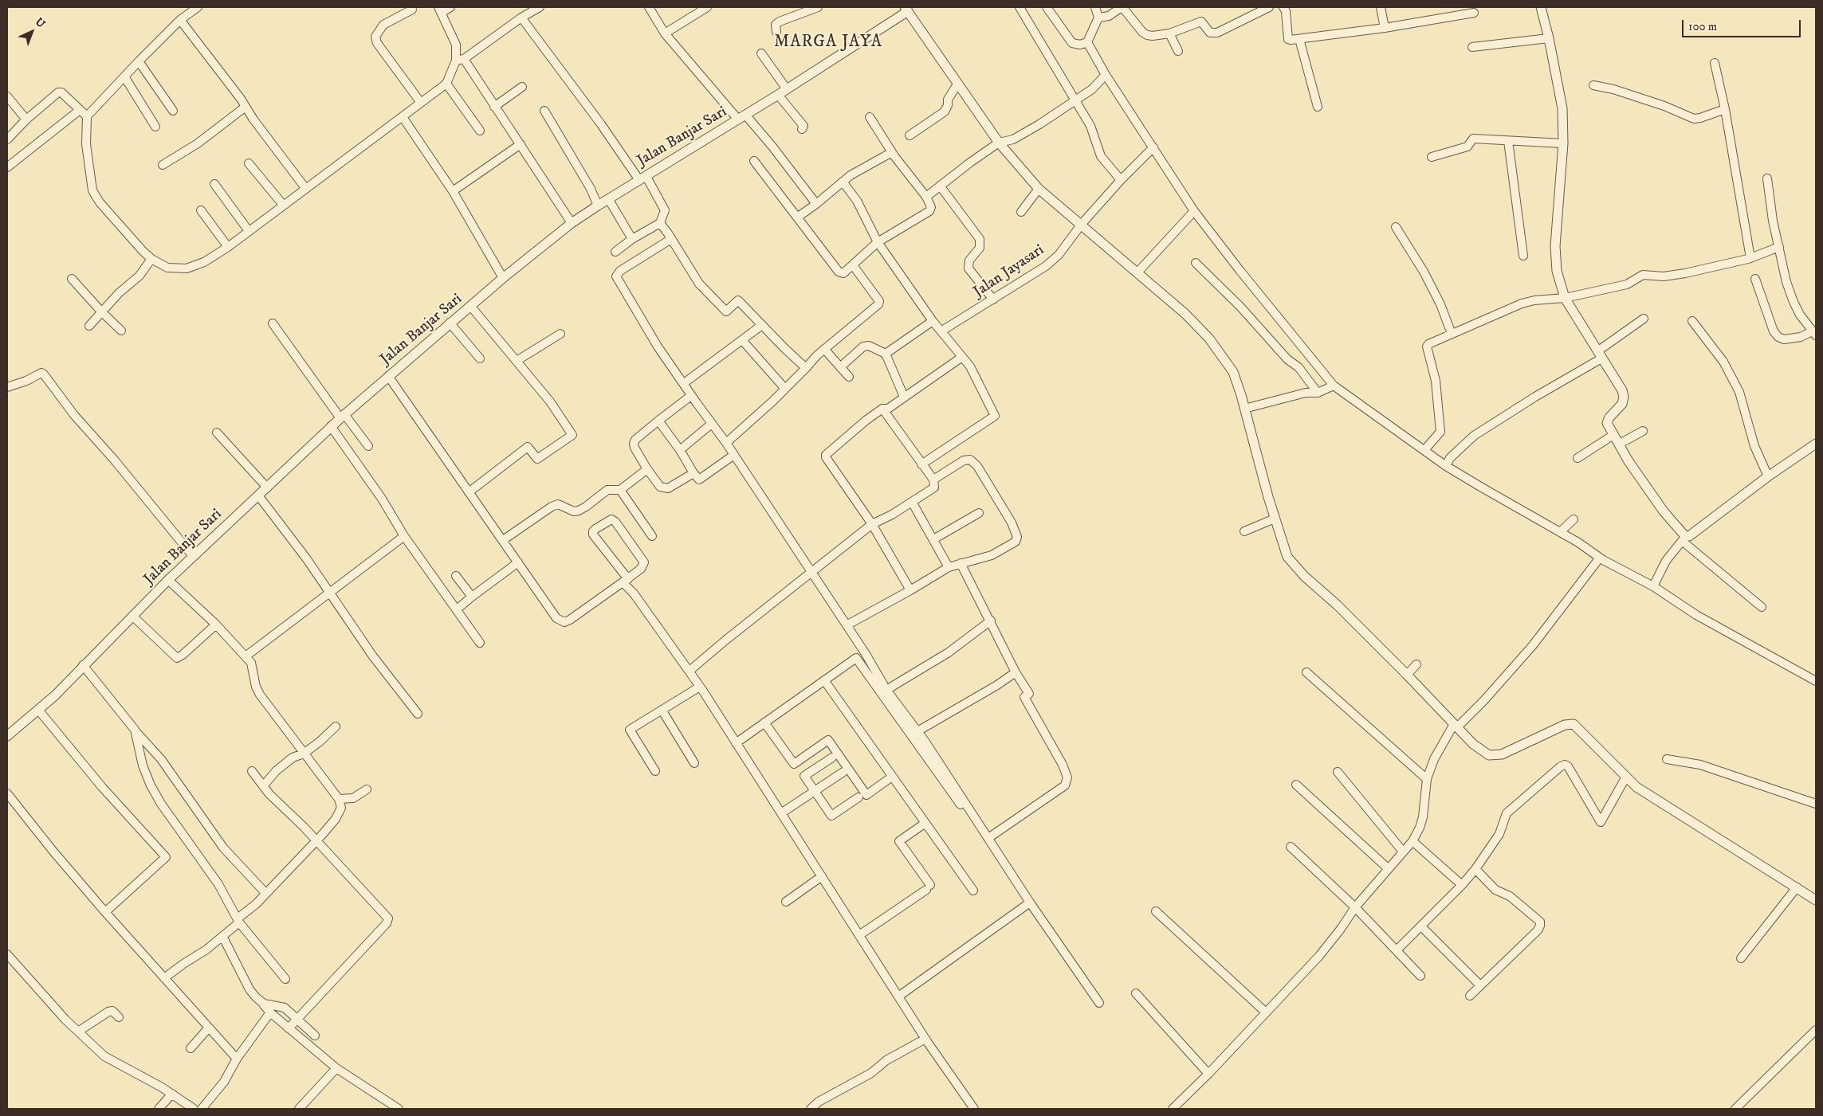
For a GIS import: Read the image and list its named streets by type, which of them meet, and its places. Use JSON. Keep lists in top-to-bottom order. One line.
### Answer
{"streets":{"street":["Jalan Banjar Sari","Jalan Jayasari"]},"districts":["MARGA JAYA"],"scale_bar":"100 m","north":"top right"}
